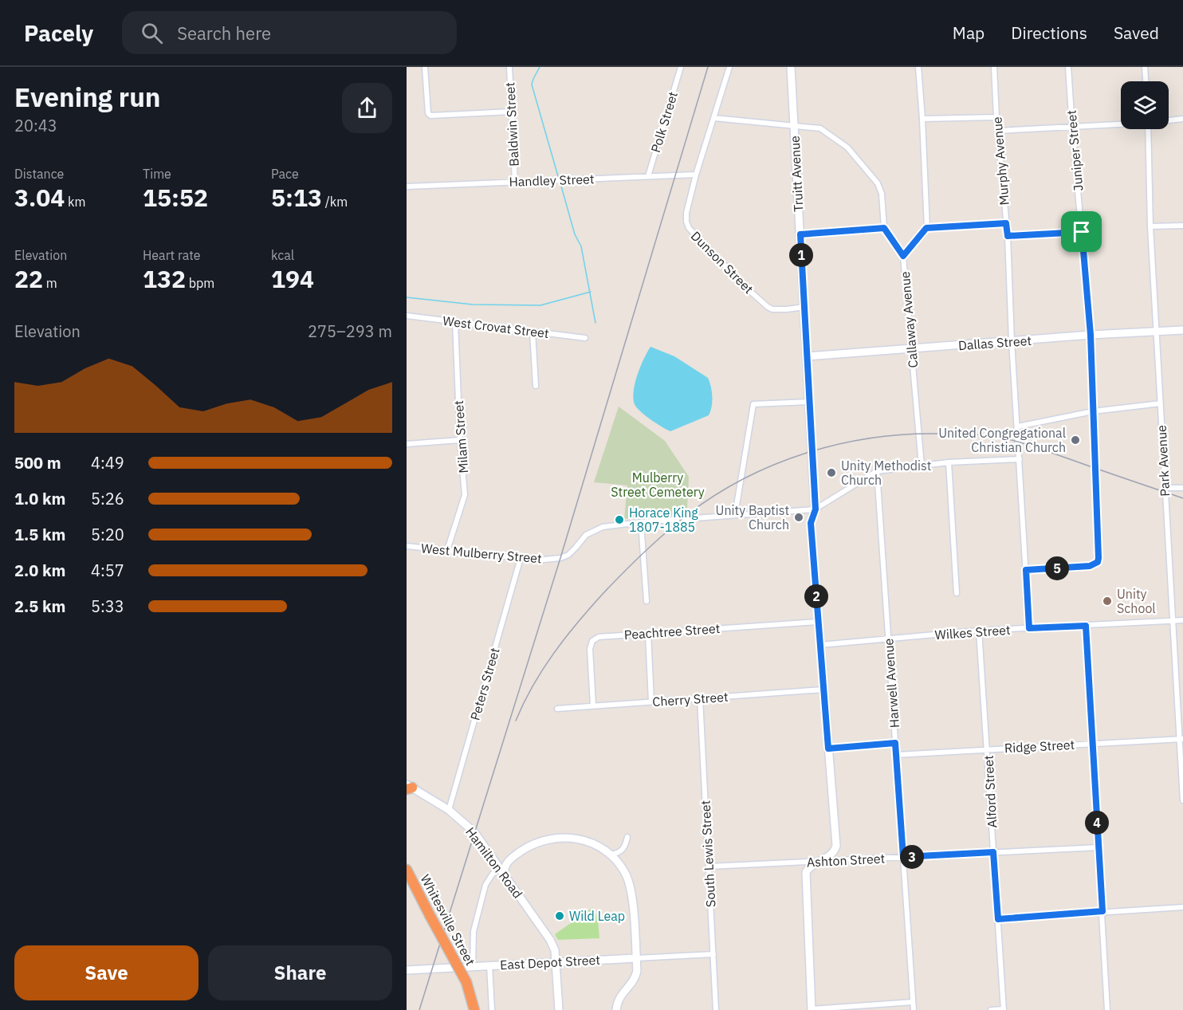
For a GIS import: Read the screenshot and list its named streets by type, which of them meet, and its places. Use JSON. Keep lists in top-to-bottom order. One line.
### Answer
{"streets":{"highway":["Whitesville Street"],"street":["Polk Street","Baldwin Street","Juniper Street","Murphy Avenue","Truitt Avenue","Handley Street","Dunson Street","Callaway Avenue","West Crovat Street","Dallas Street","Milam Street","Park Avenue","West Mulberry Street","Peachtree Street","Wilkes Street","Harwell Avenue","Peters Street","Cherry Street","Ridge Street","Alford Street","South Lewis Street","Ashton Street","Hamilton Road","East Depot Street"]},"crossings":[["Polk Street","Handley Street"],["Baldwin Street","Handley Street"],["Juniper Street","Murphy Avenue"],["Juniper Street","Dallas Street"],["Murphy Avenue","Dallas Street"],["Murphy Avenue","West Mulberry Street"],["Murphy Avenue","Wilkes Street"],["Truitt Avenue","Dunson Street"],["Truitt Avenue","Dallas Street"],["Truitt Avenue","West Mulberry Street"],["Truitt Avenue","Peachtree Street"],["Truitt Avenue","Wilkes Street"],["Truitt Avenue","Cherry Street"],["Truitt Avenue","Ashton Street"],["Handley Street","Dunson Street"],["Callaway Avenue","Dallas Street"],["Callaway Avenue","West Mulberry Street"],["West Crovat Street","Milam Street"],["Dallas Street","Park Avenue"],["Milam Street","West Mulberry Street"],["Park Avenue","Wilkes Street"],["Park Avenue","Ridge Street"],["West Mulberry Street","Harwell Avenue"],["West Mulberry Street","Peters Street"],["Peachtree Street","Cherry Street"],["Wilkes Street","Harwell Avenue"],["Wilkes Street","Alford Street"],["Harwell Avenue","Ridge Street"],["Harwell Avenue","Ashton Street"],["Peters Street","Hamilton Road"],["Cherry Street","South Lewis Street"],["Ridge Street","Alford Street"],["Alford Street","Ashton Street"],["South Lewis Street","Ashton Street"],["Hamilton Road","East Depot Street"]],"parks":["Mulberry Street Cemetery"],"places":["United Congregational Christian Church","Unity Methodist Church","Unity Baptist Church","Horace King 1807-1885","Unity School","Wild Leap"],"page":{"header":"Pacely","search":"Search here","nav":["Map","Directions","Saved"],"heading":["Evening run","20:43"],"stats":[["Distance","3.04 km"],["Time","15:52"],["Pace","5:13 /km"],["Elevation","22 m"],["Heart rate","132 bpm"],["kcal","194"]],"pins":["1","5","2","4","3"],"chart":["Elevation","275–293 m"],"list":[{"name":"500 m","note":"4:49"},{"name":"1.0 km","note":"5:26"},{"name":"1.5 km","note":"5:20"},{"name":"2.0 km","note":"4:57"},{"name":"2.5 km","note":"5:33"}],"buttons":["Save","Share"]}}
